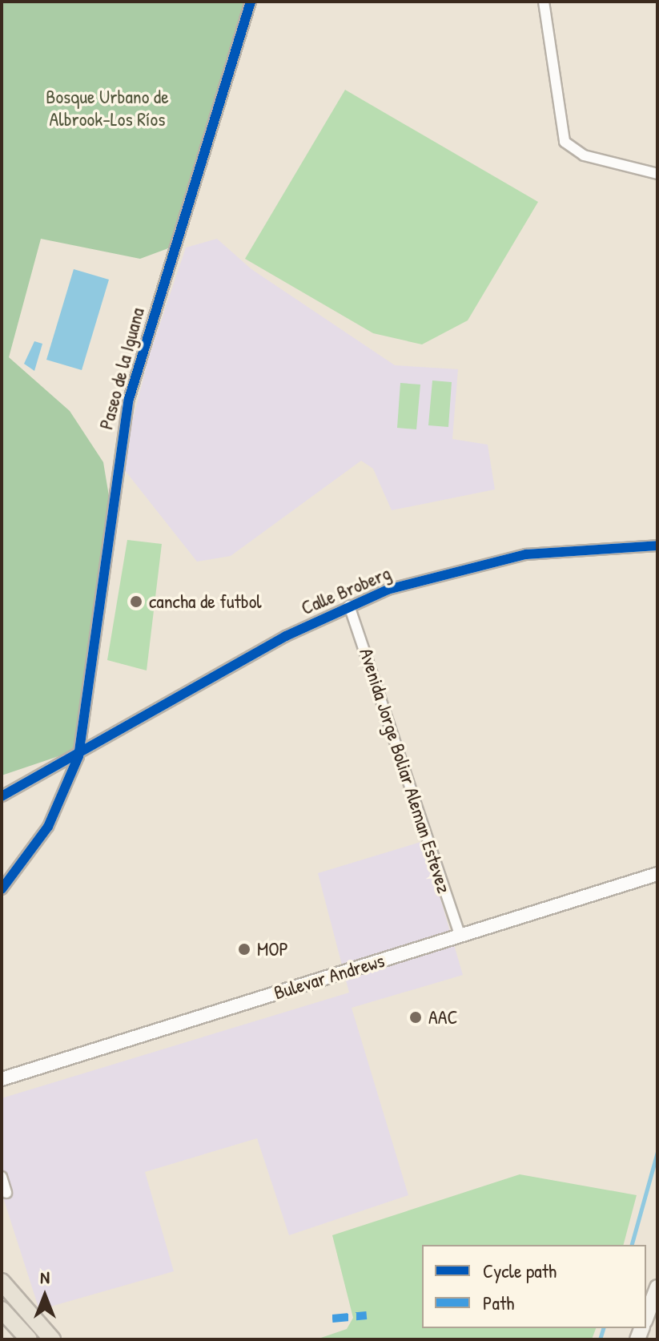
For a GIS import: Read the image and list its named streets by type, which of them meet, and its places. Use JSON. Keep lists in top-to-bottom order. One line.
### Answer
{"streets":{"street":["Paseo de la Iguana","Calle Broberg","Avenida Jorge Boliar Aleman Estevez","Bulevar Andrews"]},"crossings":[["Paseo de la Iguana","Calle Broberg"],["Calle Broberg","Avenida Jorge Boliar Aleman Estevez"],["Avenida Jorge Boliar Aleman Estevez","Bulevar Andrews"]],"parks":["Bosque Urbano de Albrook-Los Ríos"],"places":["cancha de futbol","MOP","AAC"],"legend":["Cycle path","Path"],"north":"top"}
